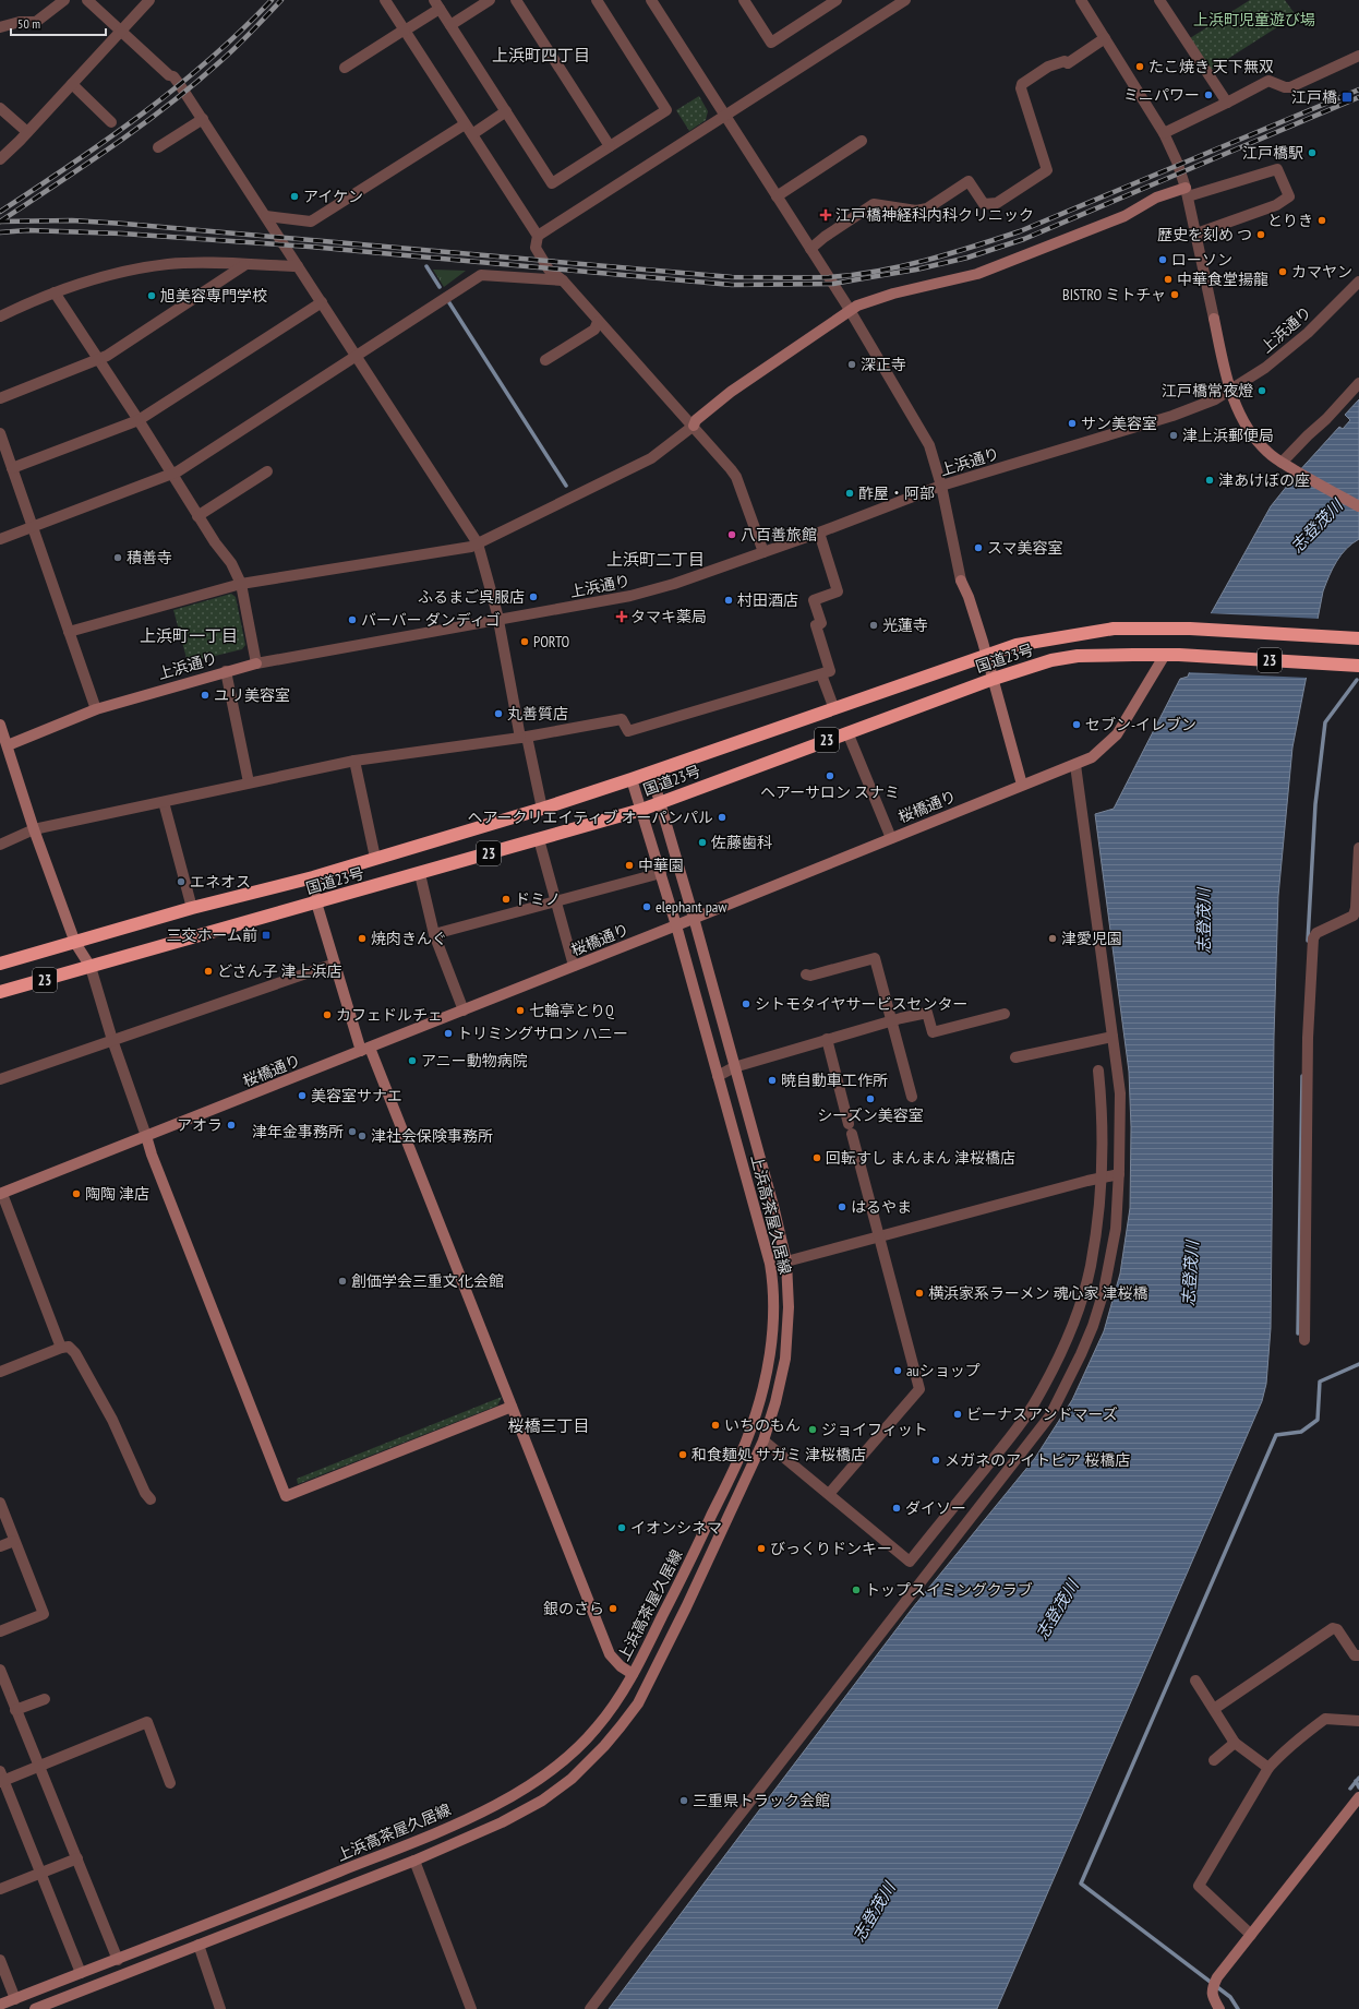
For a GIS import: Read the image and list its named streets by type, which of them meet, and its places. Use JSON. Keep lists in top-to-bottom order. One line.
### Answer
{"streets":{"highway":["国道23号","23"],"street":["上浜通り","桜橋通り","上浜高茶屋久居線"]},"crossings":[["国道23号","桜橋通り"],["国道23号","上浜高茶屋久居線"],["桜橋通り","上浜高茶屋久居線"]],"districts":["上浜町四丁目","上浜町二丁目","上浜町一丁目","桜橋三丁目"],"water":["志登茂川"],"parks":["上浜町児童遊び場"],"places":{"other":["たこ焼き 天下無双","ミニパワー","江戸橋駅","アイケン","とりき","歴史を刻め つ","ローソン","カマヤン","中華食堂揚龍","BISTRO ミトチャ","旭美容専門学校","深正寺","江戸橋常夜燈","サン美容室","津上浜郵便局","津あけぼの座","酢屋・阿部","八百善旅館","スマ美容室","積善寺","ふるまご呉服店","村田酒店","バーバー ダンディゴ","光蓮寺","PORTO","ユリ美容室","丸善質店","セブン-イレブン","ヘアーサロン スナミ","ヘアークリエイティブ オーパンパル","佐藤歯科","中華園","エネオス","ドミノ","elephant paw","焼肉きんぐ","津愛児園","どさん子 津上浜店","シトモタイヤサービスセンター","七輪亭とりQ","カフェドルチェ","トリミングサロン ハニー","アニー動物病院","暁自動車工作所","美容室サナエ","シーズン美容室","アオラ","津年金事務所","津社会保険事務所","回転すし まんまん 津桜橋店","陶陶 津店","はるやま","創価学会三重文化会館","横浜家系ラーメン 魂心家 津桜橋","auショップ","ビーナスアンドマーズ","いちのもん","ジョイフィット","和食麺処 サガミ 津桜橋店","メガネのアイトピア 桜橋店","ダイソー","イオンシネマ","びっくりドンキー","トップスイミングクラブ","銀のさら","三重県トラック会館"],"transit":["江戸橋","三交ホーム前"],"health":["江戸橋神経科内科クリニック","タマキ薬局"]},"scale_bar":"50 m"}
